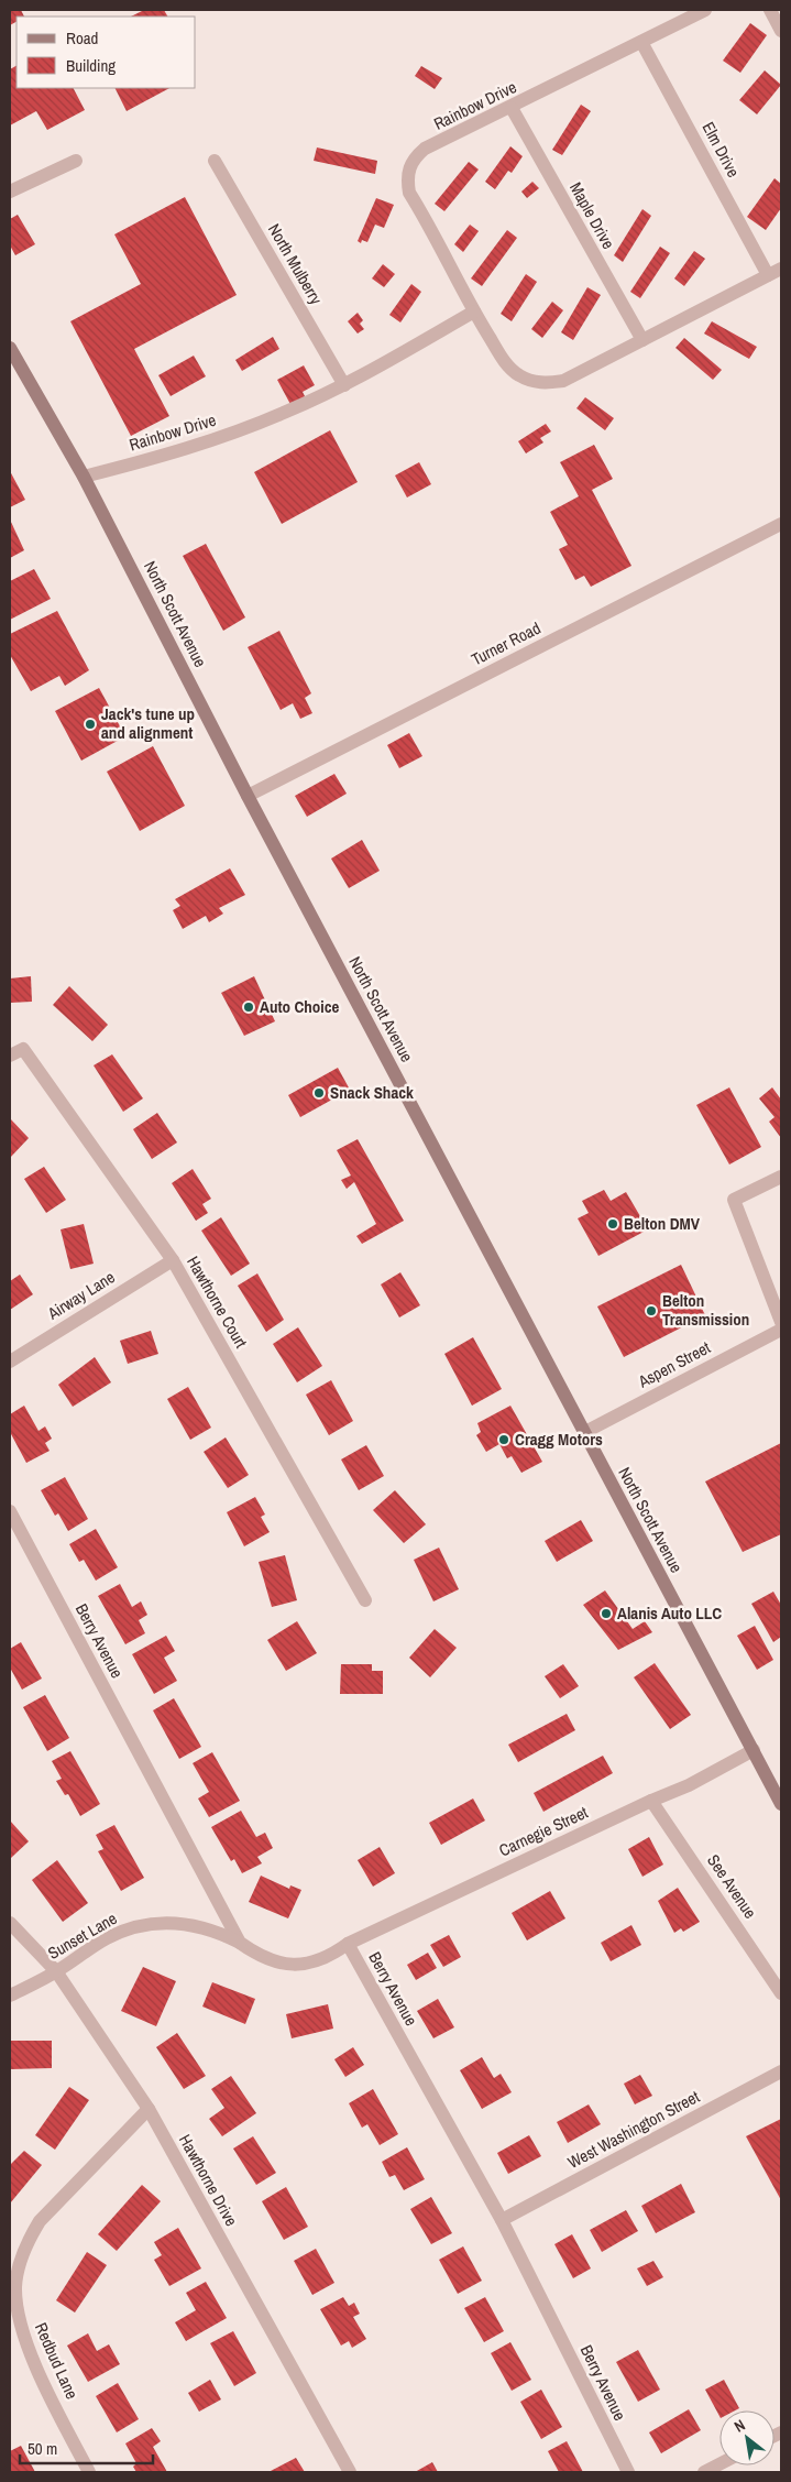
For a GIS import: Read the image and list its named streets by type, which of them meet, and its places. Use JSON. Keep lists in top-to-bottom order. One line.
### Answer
{"streets":{"main road":["North Scott Avenue"],"street":["Rainbow Drive","Elm Drive","Maple Drive","North Mulberry","Turner Road","Airway Lane","Hawthorne Court","Aspen Street","Berry Avenue","Carnegie Street","See Avenue","Sunset Lane","West Washington Street","Hawthorne Drive","Redbud Lane"]},"crossings":[["Rainbow Drive","Elm Drive"],["Rainbow Drive","Maple Drive"],["Rainbow Drive","North Mulberry"],["Rainbow Drive","North Scott Avenue"],["North Scott Avenue","Turner Road"],["North Scott Avenue","Aspen Street"],["North Scott Avenue","Carnegie Street"],["Airway Lane","Hawthorne Court"],["Berry Avenue","Carnegie Street"],["Berry Avenue","Sunset Lane"],["Berry Avenue","West Washington Street"],["Carnegie Street","See Avenue"],["Sunset Lane","Hawthorne Drive"],["Hawthorne Drive","Redbud Lane"]],"places":["Jack's tune up and alignment","Auto Choice","Snack Shack","Belton DMV","Belton Transmission","Cragg Motors","Alanis Auto LLC"],"legend":["Road","Building"],"scale_bar":"50 m","north":"top left"}
